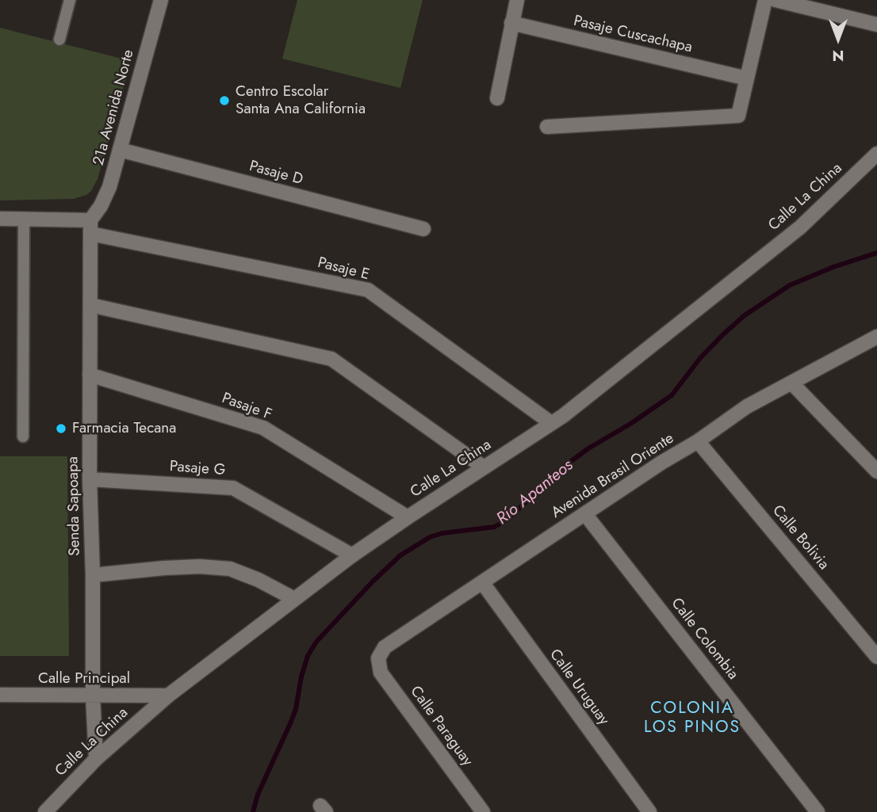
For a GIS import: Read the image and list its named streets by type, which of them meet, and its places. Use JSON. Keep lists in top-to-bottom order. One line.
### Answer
{"streets":{"street":["Pasaje Cuscachapa","21a Avenida Norte","Pasaje D","Calle La China","Pasaje E","Pasaje F","Pasaje G","Avenida Brasil Oriente","Senda Sapoapa","Calle Bolivia","Calle Colombia","Calle Principal","Calle Uruguay","Calle Paraguay"]},"crossings":[["21a Avenida Norte","Pasaje D"],["21a Avenida Norte","Pasaje E"],["21a Avenida Norte","Senda Sapoapa"],["Calle La China","Pasaje E"],["Calle La China","Pasaje F"],["Calle La China","Pasaje G"],["Calle La China","Senda Sapoapa"],["Calle La China","Calle Principal"],["Pasaje E","Senda Sapoapa"],["Pasaje F","Senda Sapoapa"],["Pasaje G","Senda Sapoapa"],["Avenida Brasil Oriente","Calle Bolivia"],["Avenida Brasil Oriente","Calle Colombia"],["Avenida Brasil Oriente","Calle Uruguay"],["Avenida Brasil Oriente","Calle Paraguay"],["Senda Sapoapa","Calle Principal"]],"districts":["COLONIA LOS PINOS"],"water":["Río Apanteos"],"places":["Centro Escolar Santa Ana California","Farmacia Tecana"],"north":"bottom"}
